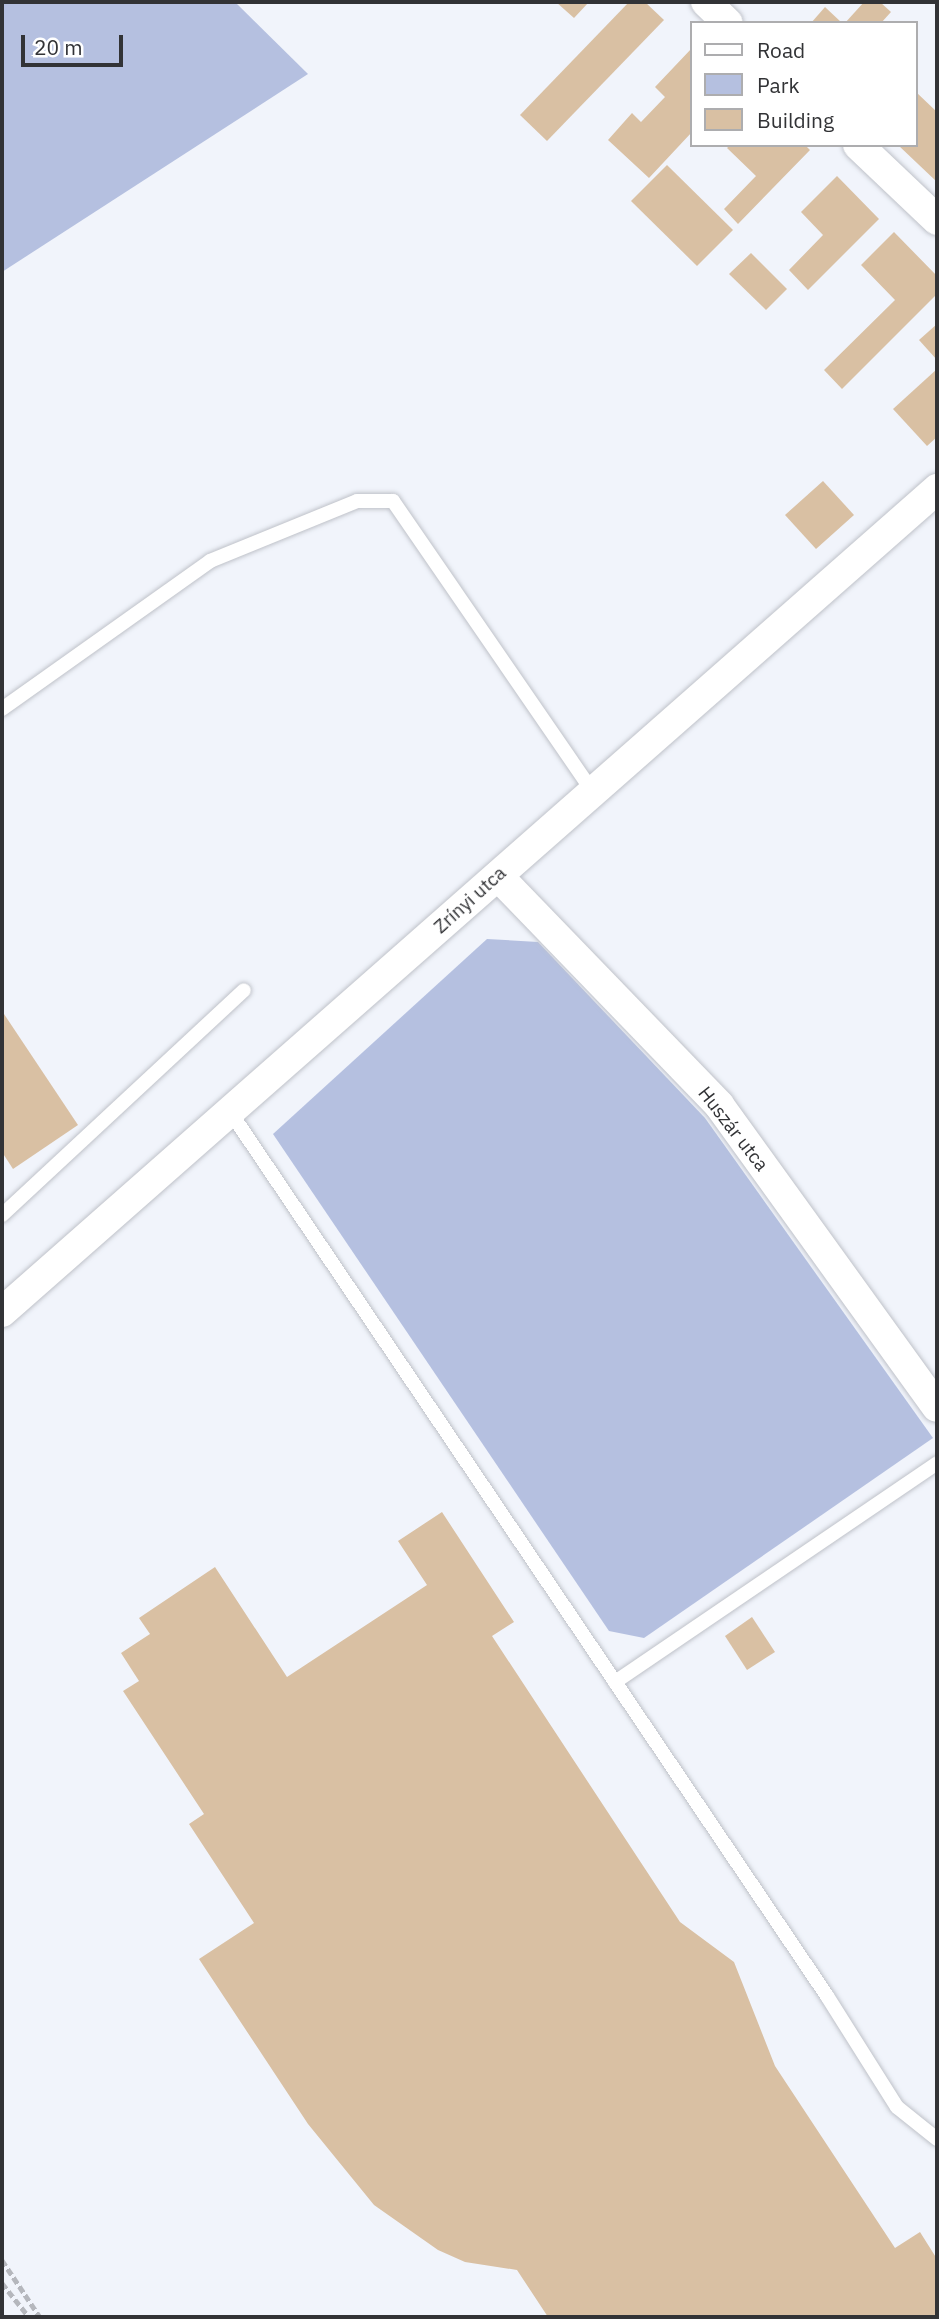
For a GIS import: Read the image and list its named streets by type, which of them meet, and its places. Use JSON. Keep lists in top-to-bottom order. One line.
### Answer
{"streets":{"street":["Zrínyi utca","Huszár utca"]},"crossings":[["Zrínyi utca","Huszár utca"]],"legend":["Road","Park","Building"],"scale_bar":"20 m"}
